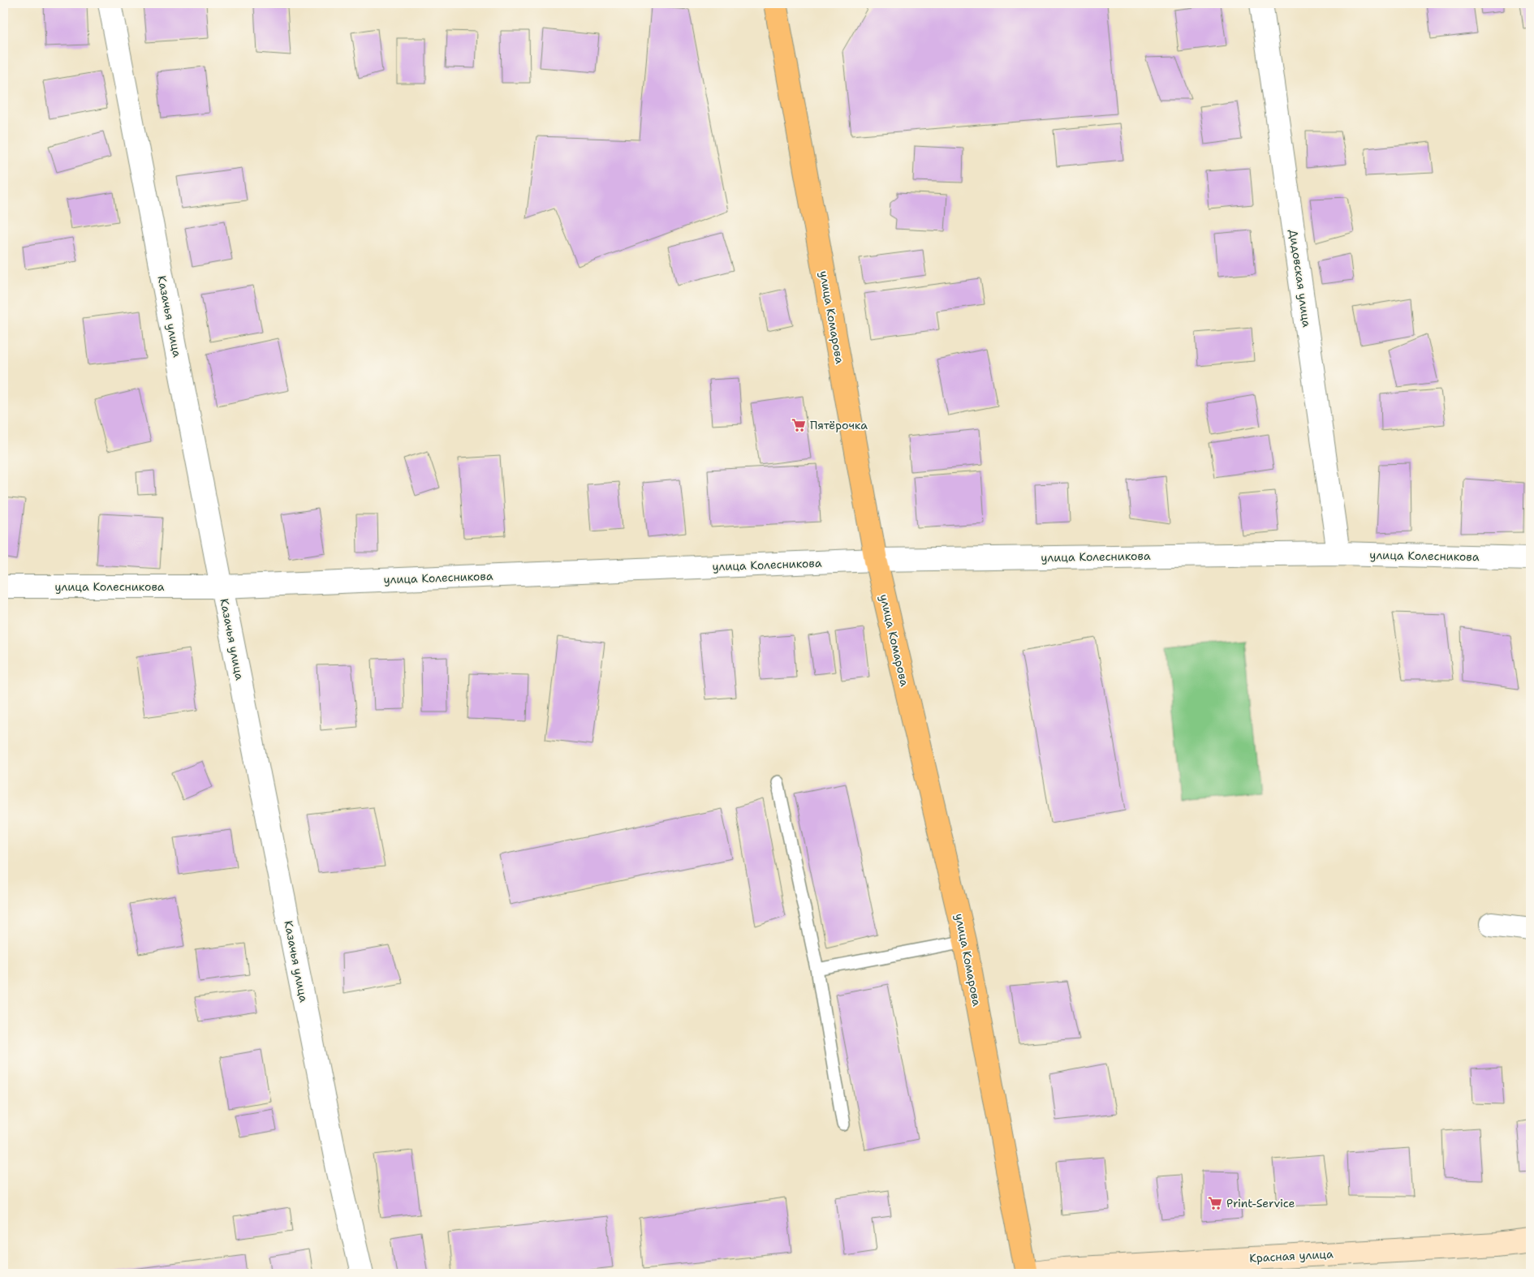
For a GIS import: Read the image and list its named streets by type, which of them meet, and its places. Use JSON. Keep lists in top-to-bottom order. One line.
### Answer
{"streets":{"main road":["улица Комарова","Красная улица"],"street":["Дидовская улица","Казачья улица","улица Колесникова"]},"crossings":[["Дидовская улица","улица Колесникова"],["Казачья улица","улица Колесникова"],["улица Комарова","улица Колесникова"],["улица Комарова","Красная улица"]],"places":{"supermarket":["Пятёрочка","Print-Service"]}}
